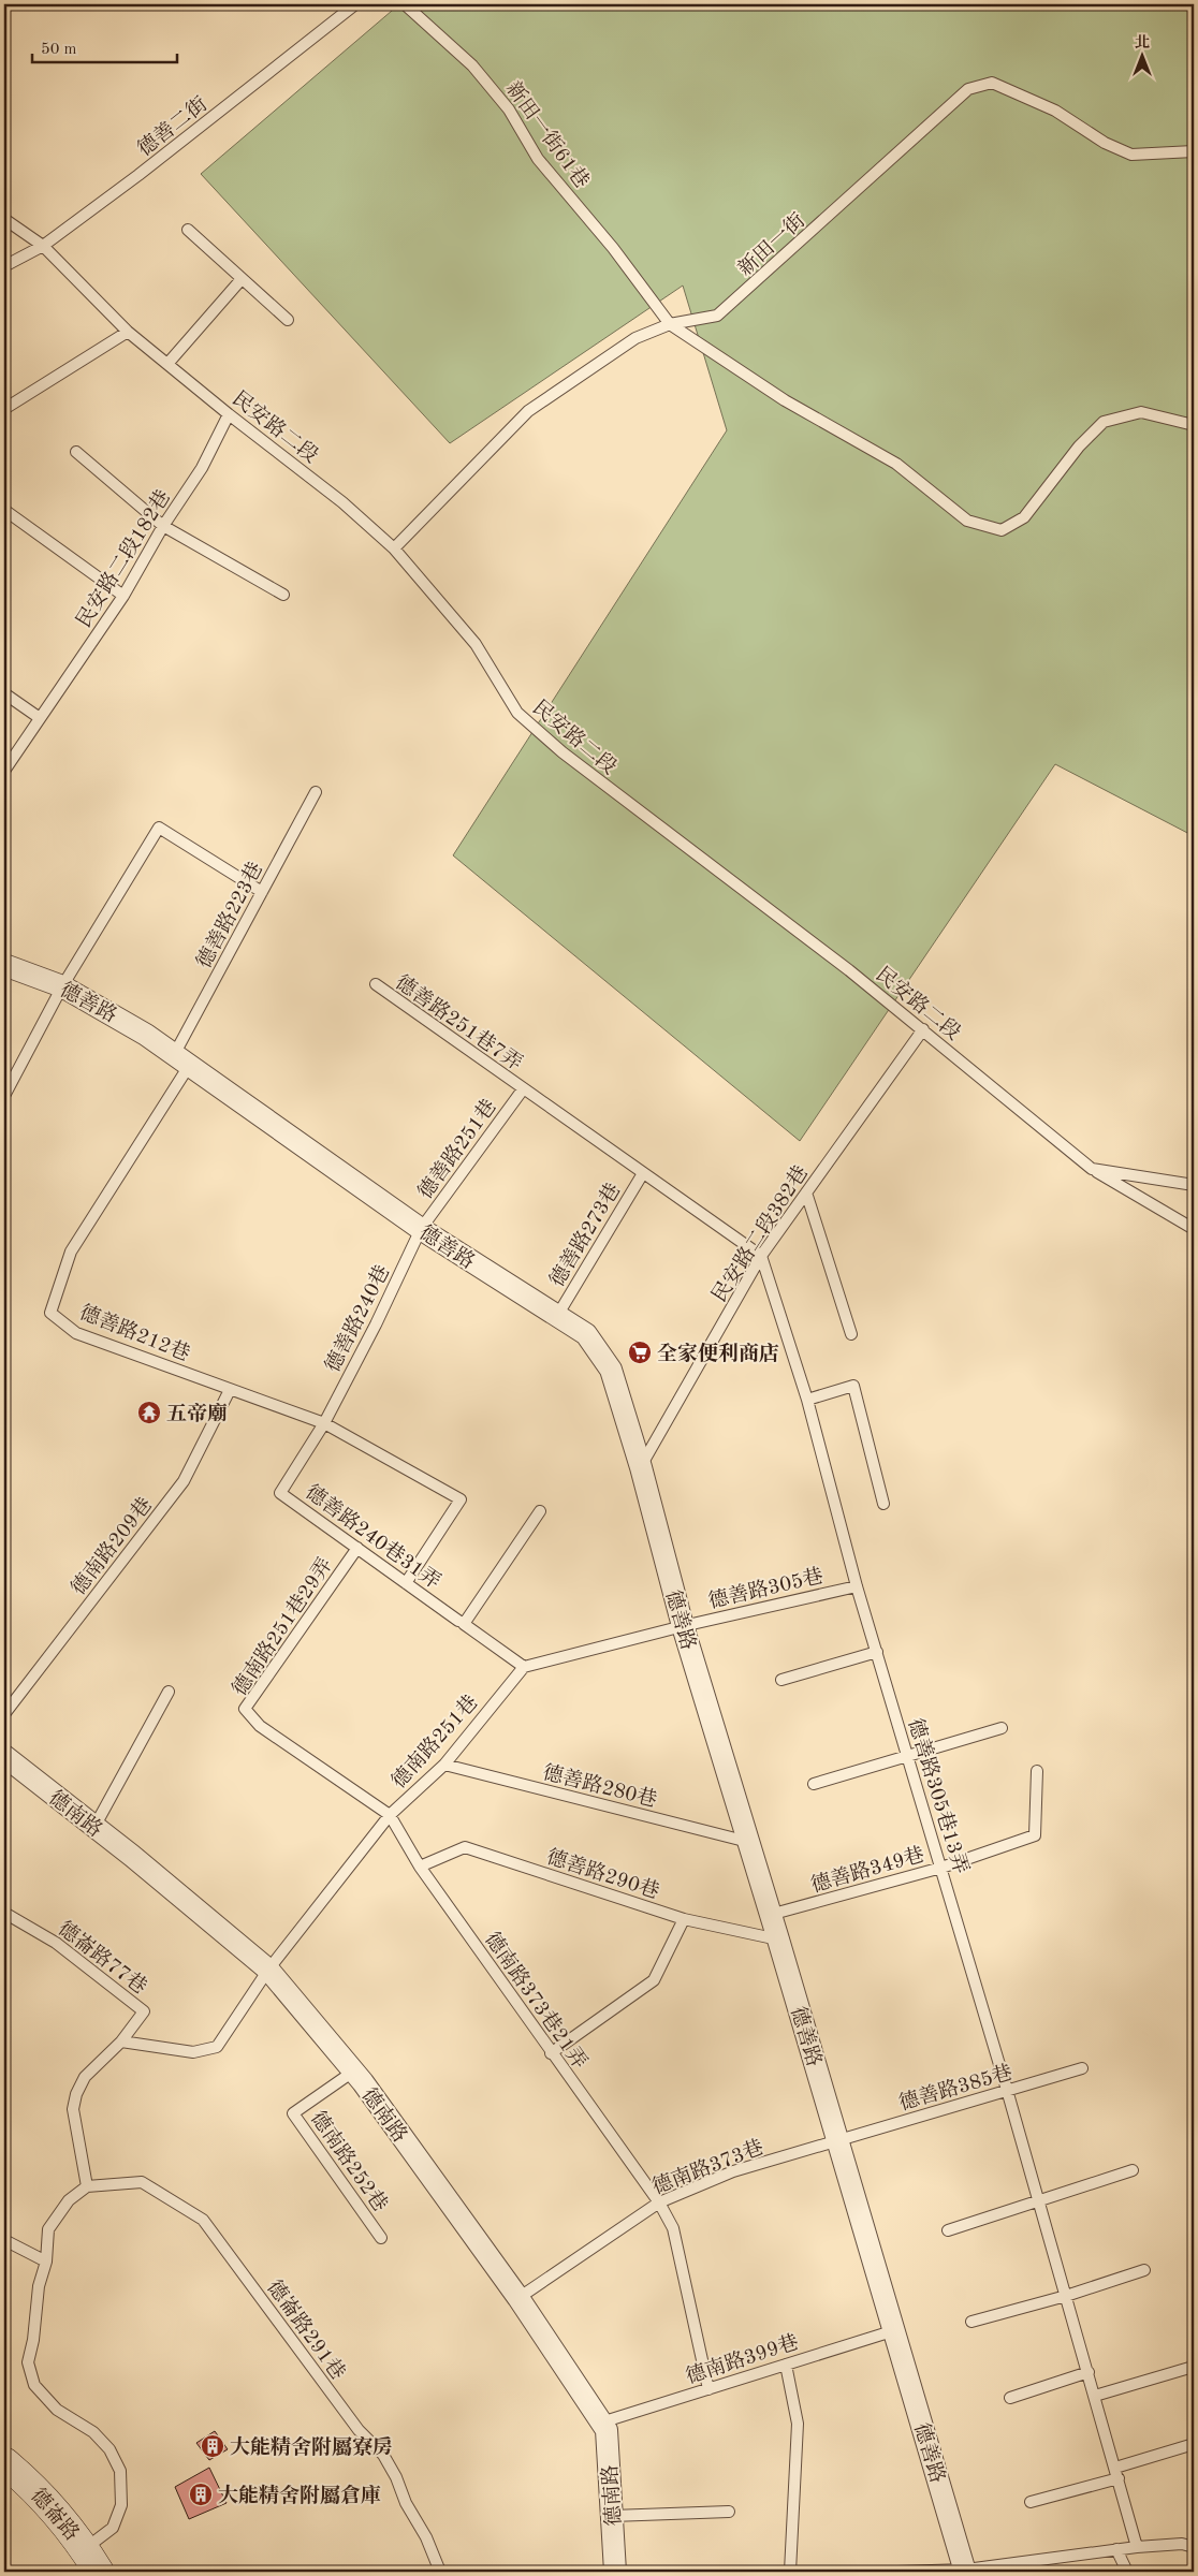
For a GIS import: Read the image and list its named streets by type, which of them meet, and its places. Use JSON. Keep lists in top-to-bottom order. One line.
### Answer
{"streets":{"street":["德善路","德南路","德崙路"],"lane":["德善二街","新田一街61巷","新田一街","民安路二段","民安路二段182巷","德善路223巷","德善路251巷7弄","德善路251巷","民安路二段382巷","德善路273巷","德善路240巷","德善路212巷","德善路240巷31弄","德南路209巷","德善路305巷","德南路251巷29弄","德南路251巷","德善路280巷","德善路305巷13弄","德善路349巷","德善路290巷","德崙路77巷","德南路373巷21弄","德善路385巷","德南路252巷","德南路373巷","德崙路291巷","德南路399巷"]},"crossings":[["德善二街","民安路二段"],["新田一街61巷","新田一街"],["新田一街","民安路二段"],["民安路二段","民安路二段182巷"],["民安路二段","民安路二段382巷"],["德善路223巷","德善路"],["德善路223巷","德善路212巷"],["德善路","德善路251巷"],["德善路","民安路二段382巷"],["德善路","德善路273巷"],["德善路","德善路240巷"],["德善路","德善路212巷"],["德善路","德善路305巷"],["德善路","德善路280巷"],["德善路","德善路349巷"],["德善路","德善路290巷"],["德善路","德善路385巷"],["德善路","德南路373巷"],["德善路","德南路399巷"],["德善路251巷7弄","德善路251巷"],["德善路251巷7弄","民安路二段382巷"],["德善路251巷7弄","德善路273巷"],["德善路251巷7弄","德善路305巷13弄"],["德善路251巷","德善路240巷"],["民安路二段382巷","德善路305巷13弄"],["德善路240巷","德善路212巷"],["德善路240巷","德善路240巷31弄"],["德善路212巷","德善路240巷31弄"],["德善路212巷","德南路209巷"],["德善路240巷31弄","德南路251巷29弄"],["德善路305巷","德善路305巷13弄"],["德南路251巷29弄","德南路251巷"],["德南路251巷29弄","德南路373巷21弄"],["德南路251巷","德善路280巷"],["德南路251巷","德南路"],["德南路251巷","德崙路77巷"],["德南路251巷","德南路373巷21弄"],["德善路305巷13弄","德善路349巷"],["德善路305巷13弄","德善路385巷"],["德南路","德南路252巷"],["德南路","德南路373巷"],["德南路","德南路399巷"],["德善路290巷","德南路373巷21弄"],["德崙路77巷","德崙路291巷"],["德南路373巷21弄","德南路373巷"],["德南路373巷21弄","德南路399巷"],["德善路385巷","德南路373巷"]],"places":{"supermarket":["全家便利商店"],"temple":["五帝廟"],"building":["大能精舍附屬寮房","大能精舍附屬倉庫"]},"scale_bar":"50 m","north":"top"}
